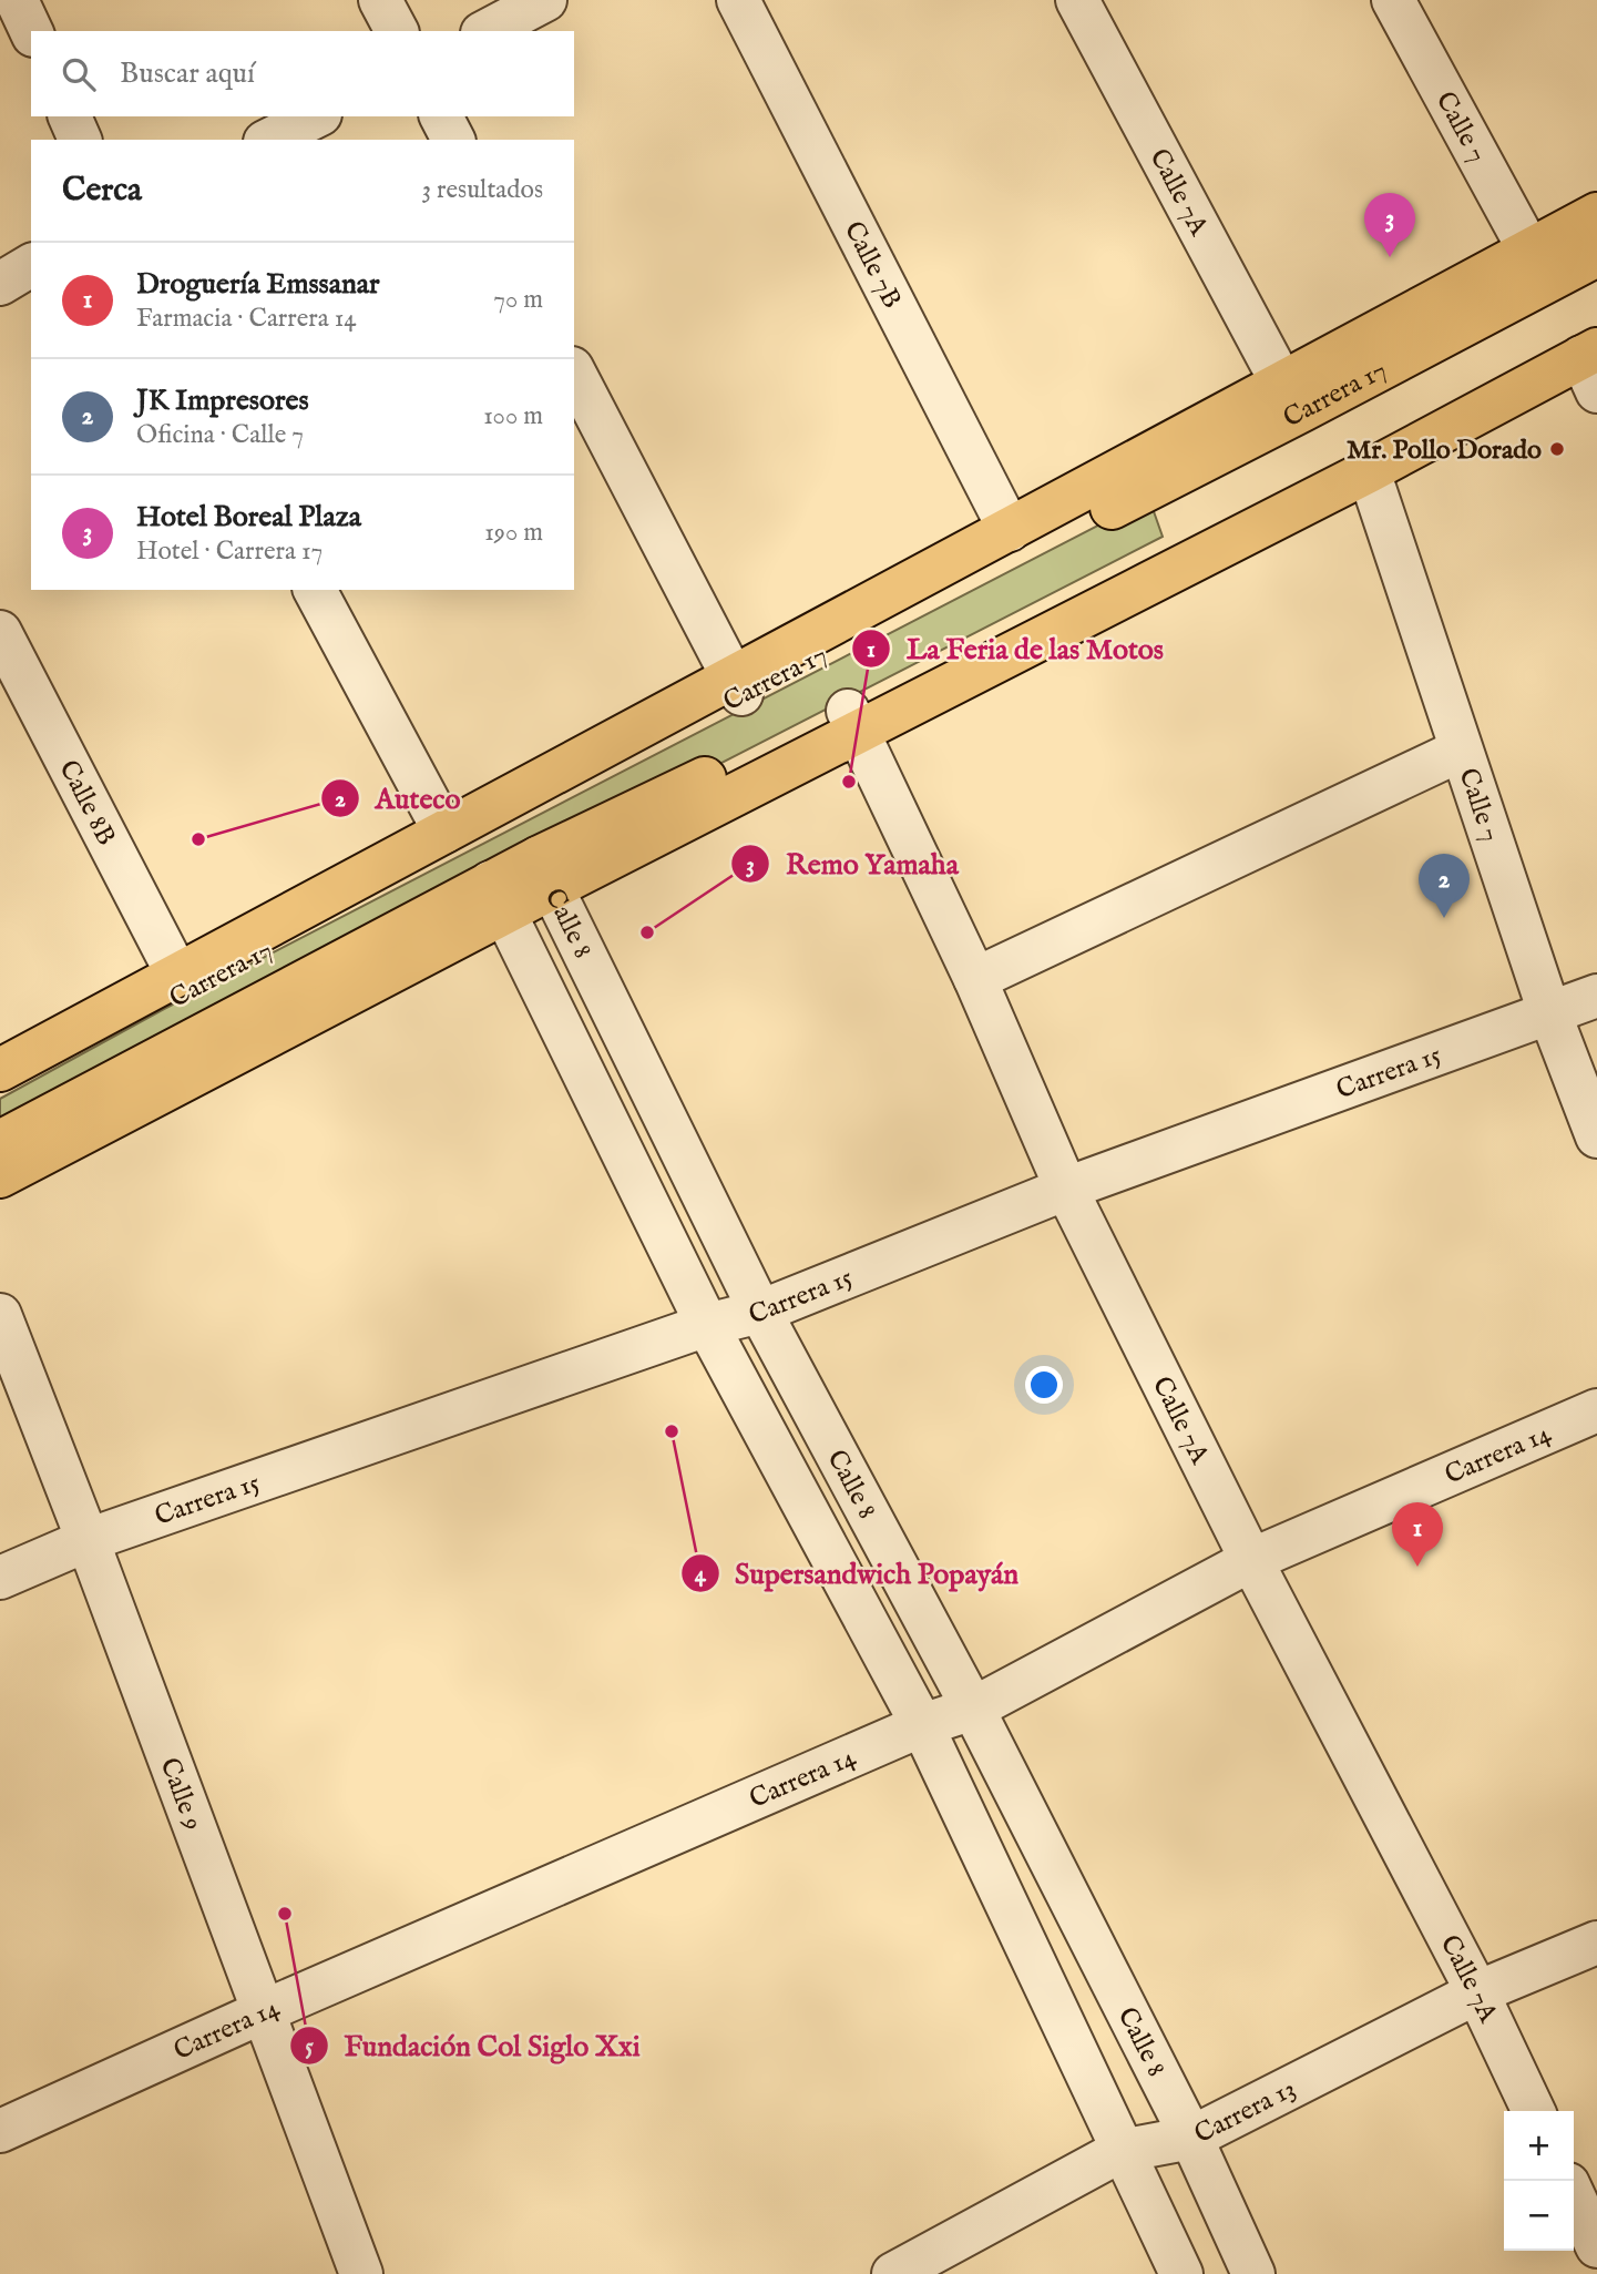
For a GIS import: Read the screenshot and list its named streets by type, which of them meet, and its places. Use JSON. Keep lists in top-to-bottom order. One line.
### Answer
{"streets":{"main road":["Carrera 17"],"street":["Calle 7","Calle 7A","Calle 7B","Calle 8B","Calle 8","Carrera 15","Carrera 14","Calle 9","Carrera 13"]},"crossings":[["Calle 7","Carrera 17"],["Calle 7","Carrera 15"],["Calle 7A","Carrera 17"],["Calle 7A","Carrera 15"],["Calle 7A","Carrera 14"],["Calle 7A","Carrera 13"],["Carrera 17","Calle 8"],["Calle 8","Carrera 15"],["Calle 8","Carrera 14"],["Calle 8","Carrera 13"],["Carrera 15","Calle 9"],["Carrera 14","Calle 9"]],"places":["Mr. Pollo Dorado","La Feria de las Motos","Auteco","Remo Yamaha","Supersandwich Popayán","Fundación Col Siglo Xxi"],"page":{"search":"Buscar aquí","heading":["Cerca","3 resultados"],"pins":["3","2","1"],"list":[{"mark":"1","name":"Droguería Emssanar","note":"Farmacia · Carrera 14","value":"70 m"},{"mark":"2","name":"JK Impresores","note":"Oficina · Calle 7","value":"100 m"},{"mark":"3","name":"Hotel Boreal Plaza","note":"Hotel · Carrera 17","value":"190 m"}],"map_buttons":["+","−"]}}
